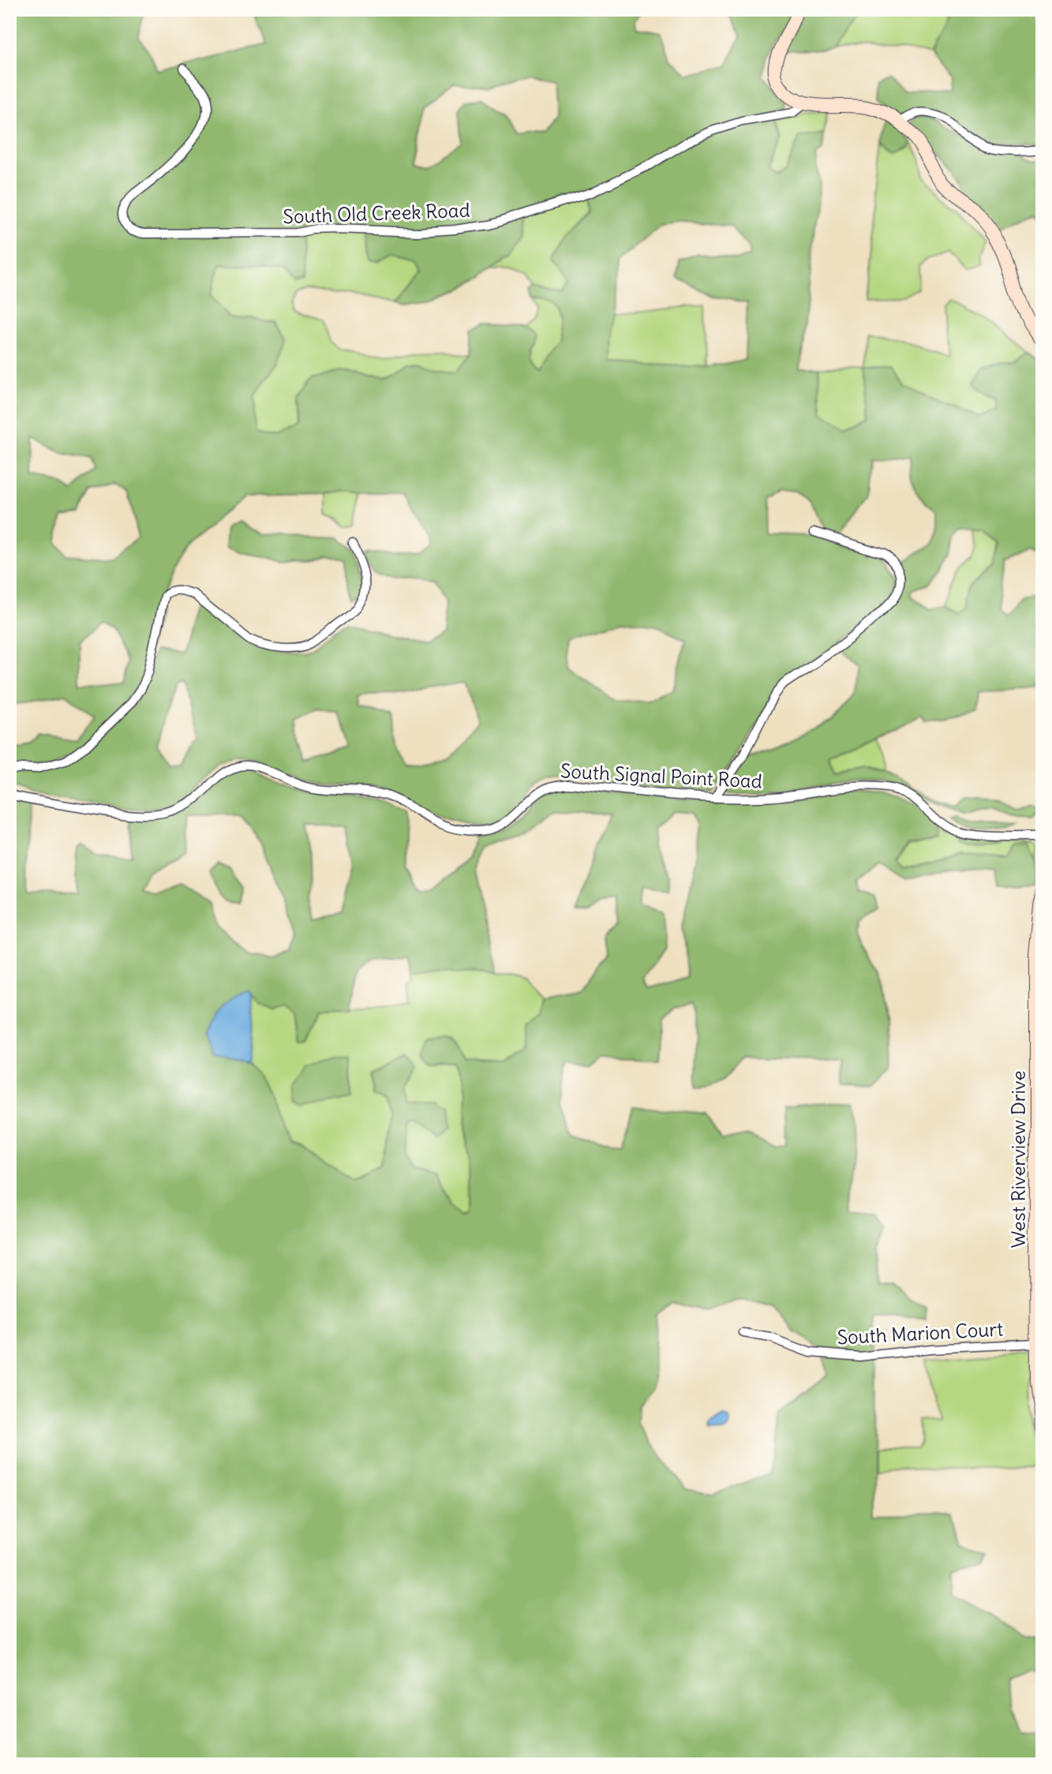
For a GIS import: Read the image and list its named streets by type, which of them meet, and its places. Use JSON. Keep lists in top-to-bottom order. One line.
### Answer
{"streets":{"street":["South Old Creek Road","South Signal Point Road","West Riverview Drive","South Marion Court"]},"crossings":[["West Riverview Drive","South Marion Court"]]}
